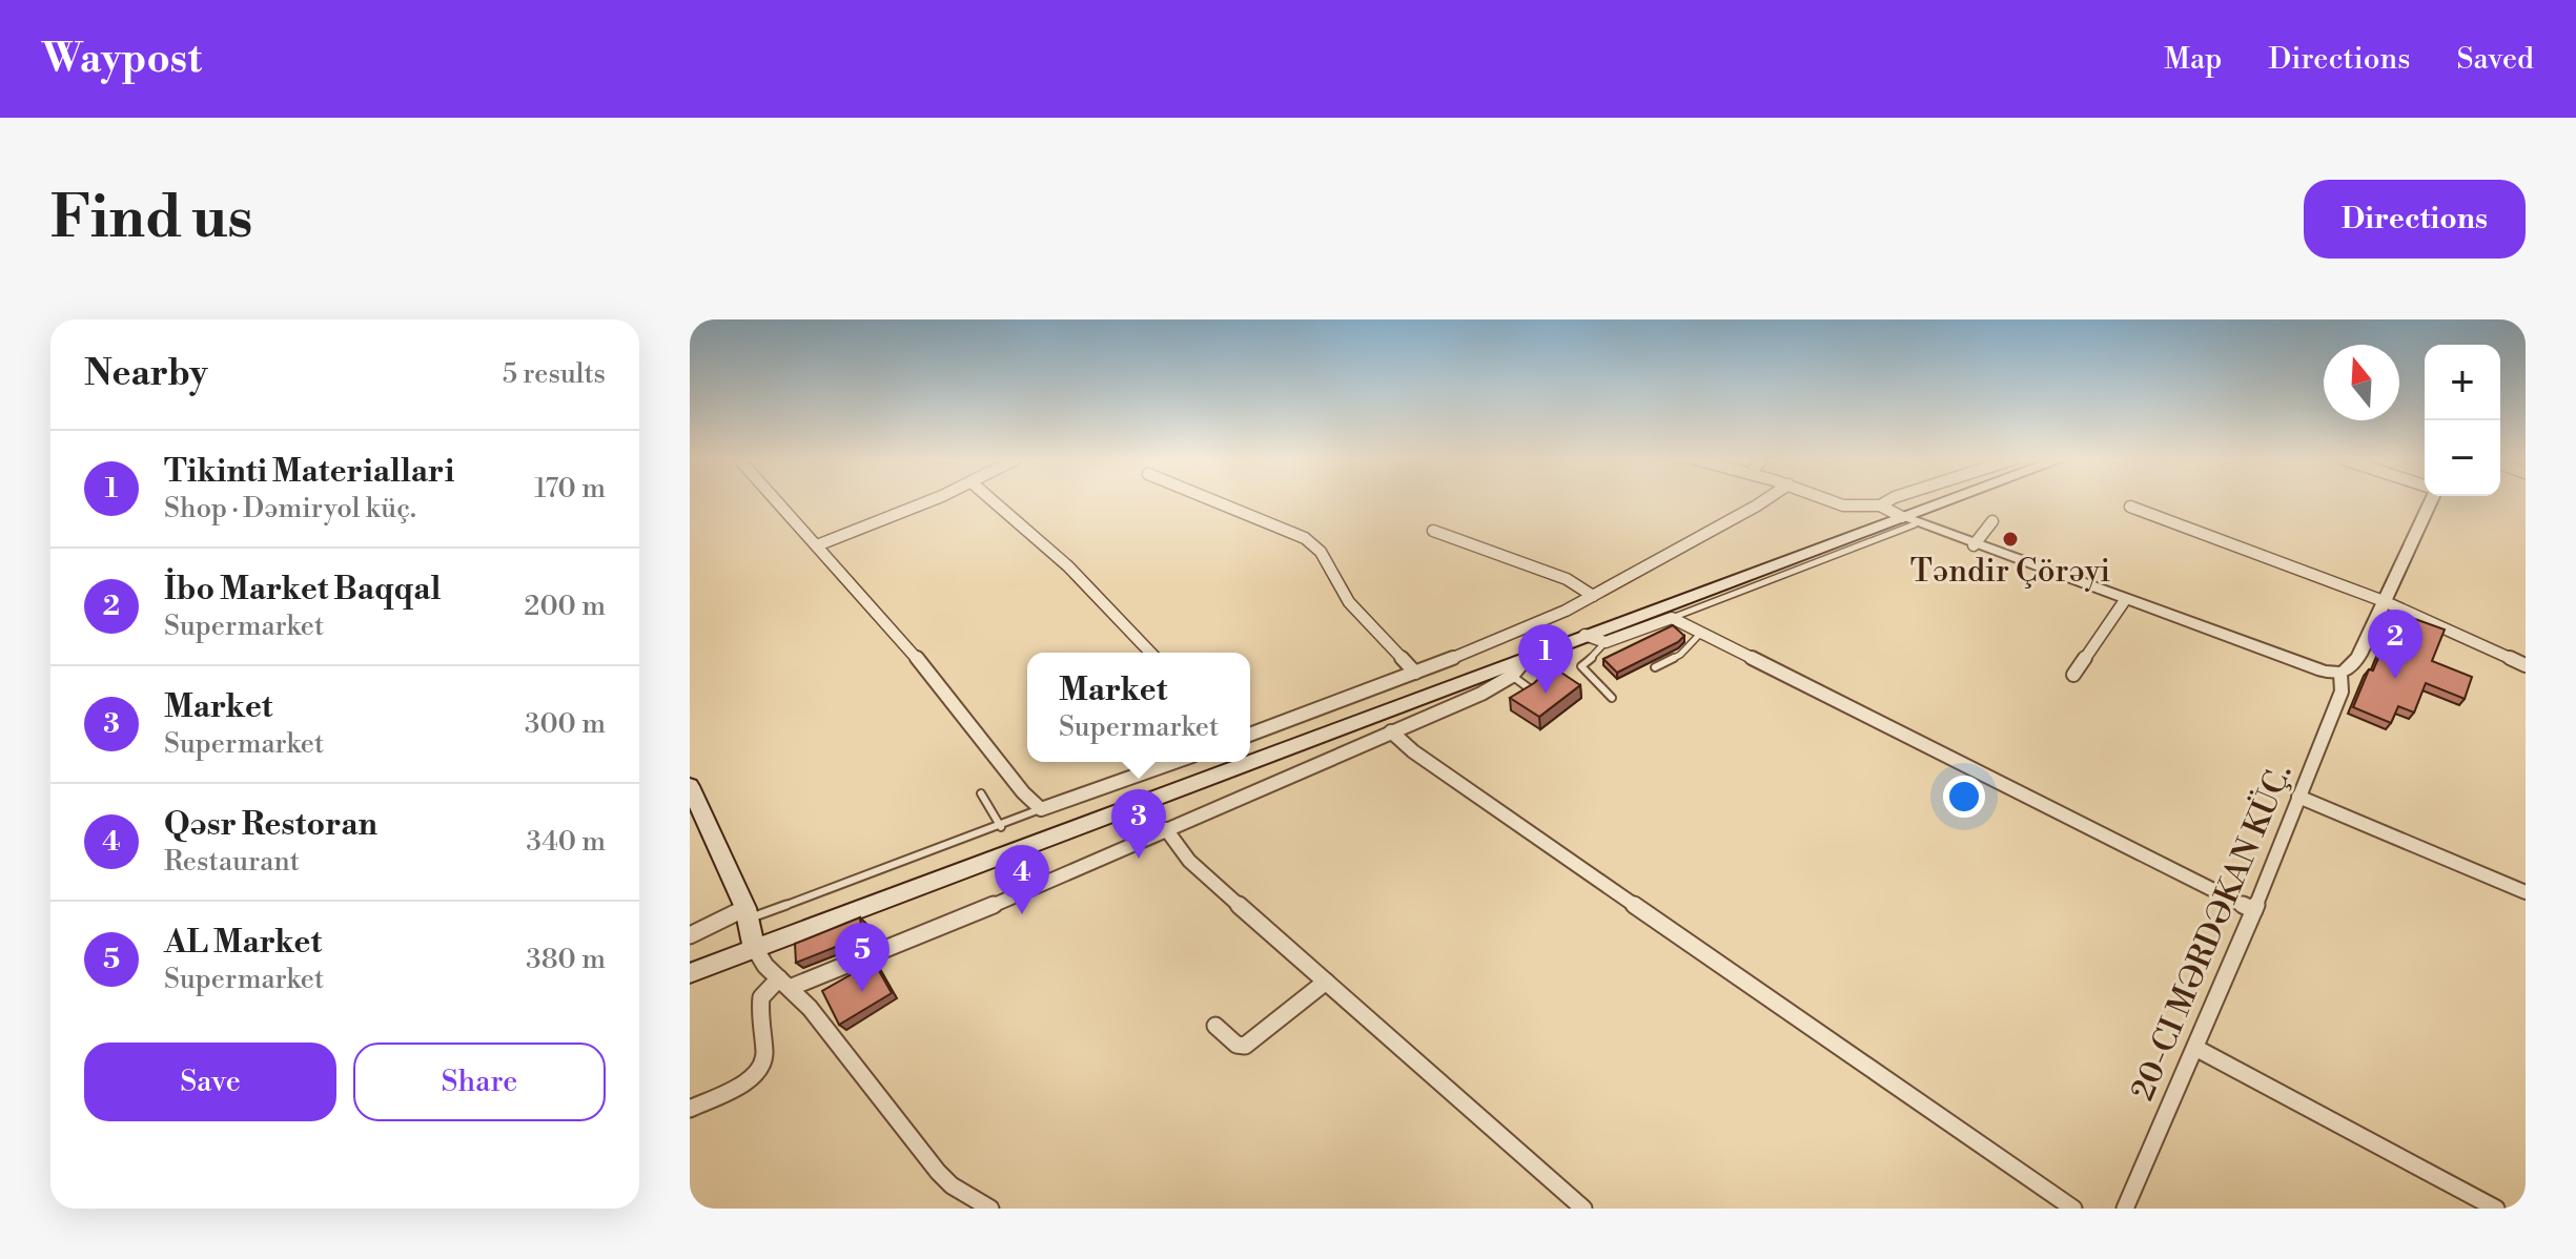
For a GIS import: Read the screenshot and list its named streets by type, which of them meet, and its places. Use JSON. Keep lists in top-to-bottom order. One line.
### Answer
{"streets":{"street":["20-CI MƏRDƏKAN KÜÇ."]},"places":["Təndir Çörəyi"],"north":"top","page":{"header":"Waypost","nav":["Map","Directions","Saved"],"buttons":["Directions",["Save","Share"]],"title":"Find us","heading":["Nearby","5 results"],"map_buttons":["+","−"],"list":[{"mark":"1","name":"Tikinti Materiallari","note":"Shop · Dəmiryol küç.","value":"170 m"},{"mark":"2","name":"İbo Market Baqqal","note":"Supermarket","value":"200 m"},{"mark":"3","name":"Market","note":"Supermarket","value":"300 m"},{"mark":"4","name":"Qəsr Restoran","note":"Restaurant","value":"340 m"},{"mark":"5","name":"AL Market","note":"Supermarket","value":"380 m"}],"pins":["2","1","3","4","5"],"popup":["Market","Supermarket"]}}
